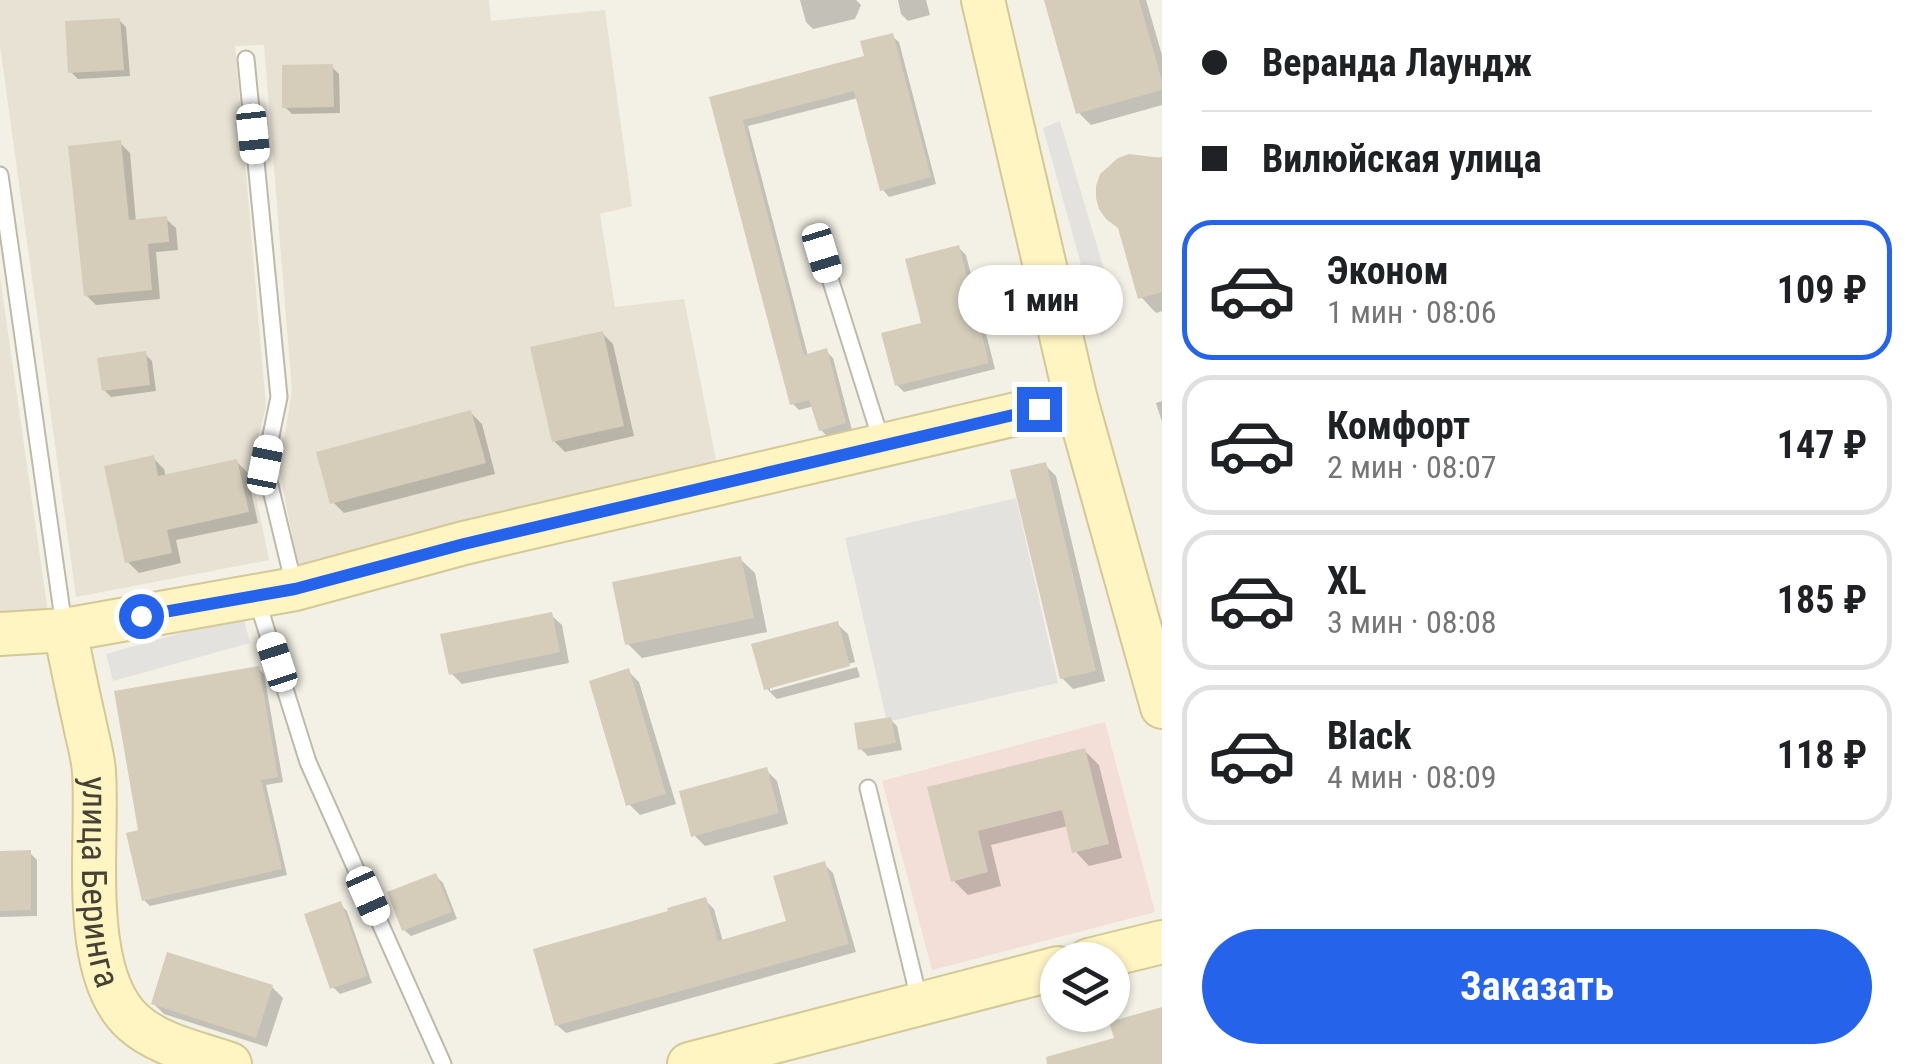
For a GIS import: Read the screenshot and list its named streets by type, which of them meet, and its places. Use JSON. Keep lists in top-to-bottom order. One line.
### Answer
{"streets":{"street":["улица Беринга"]},"page":{"banner":["Веранда Лаундж","Вилюйская улица"],"list":[{"name":"Эконом","note":"1 мин · 08:06","value":"109 ₽"},{"name":"Комфорт","note":"2 мин · 08:07","value":"147 ₽"},{"name":"XL","note":"3 мин · 08:08","value":"185 ₽"},{"name":"Black","note":"4 мин · 08:09","value":"118 ₽"}],"bubble":"1 мин","buttons":"Заказать"}}
